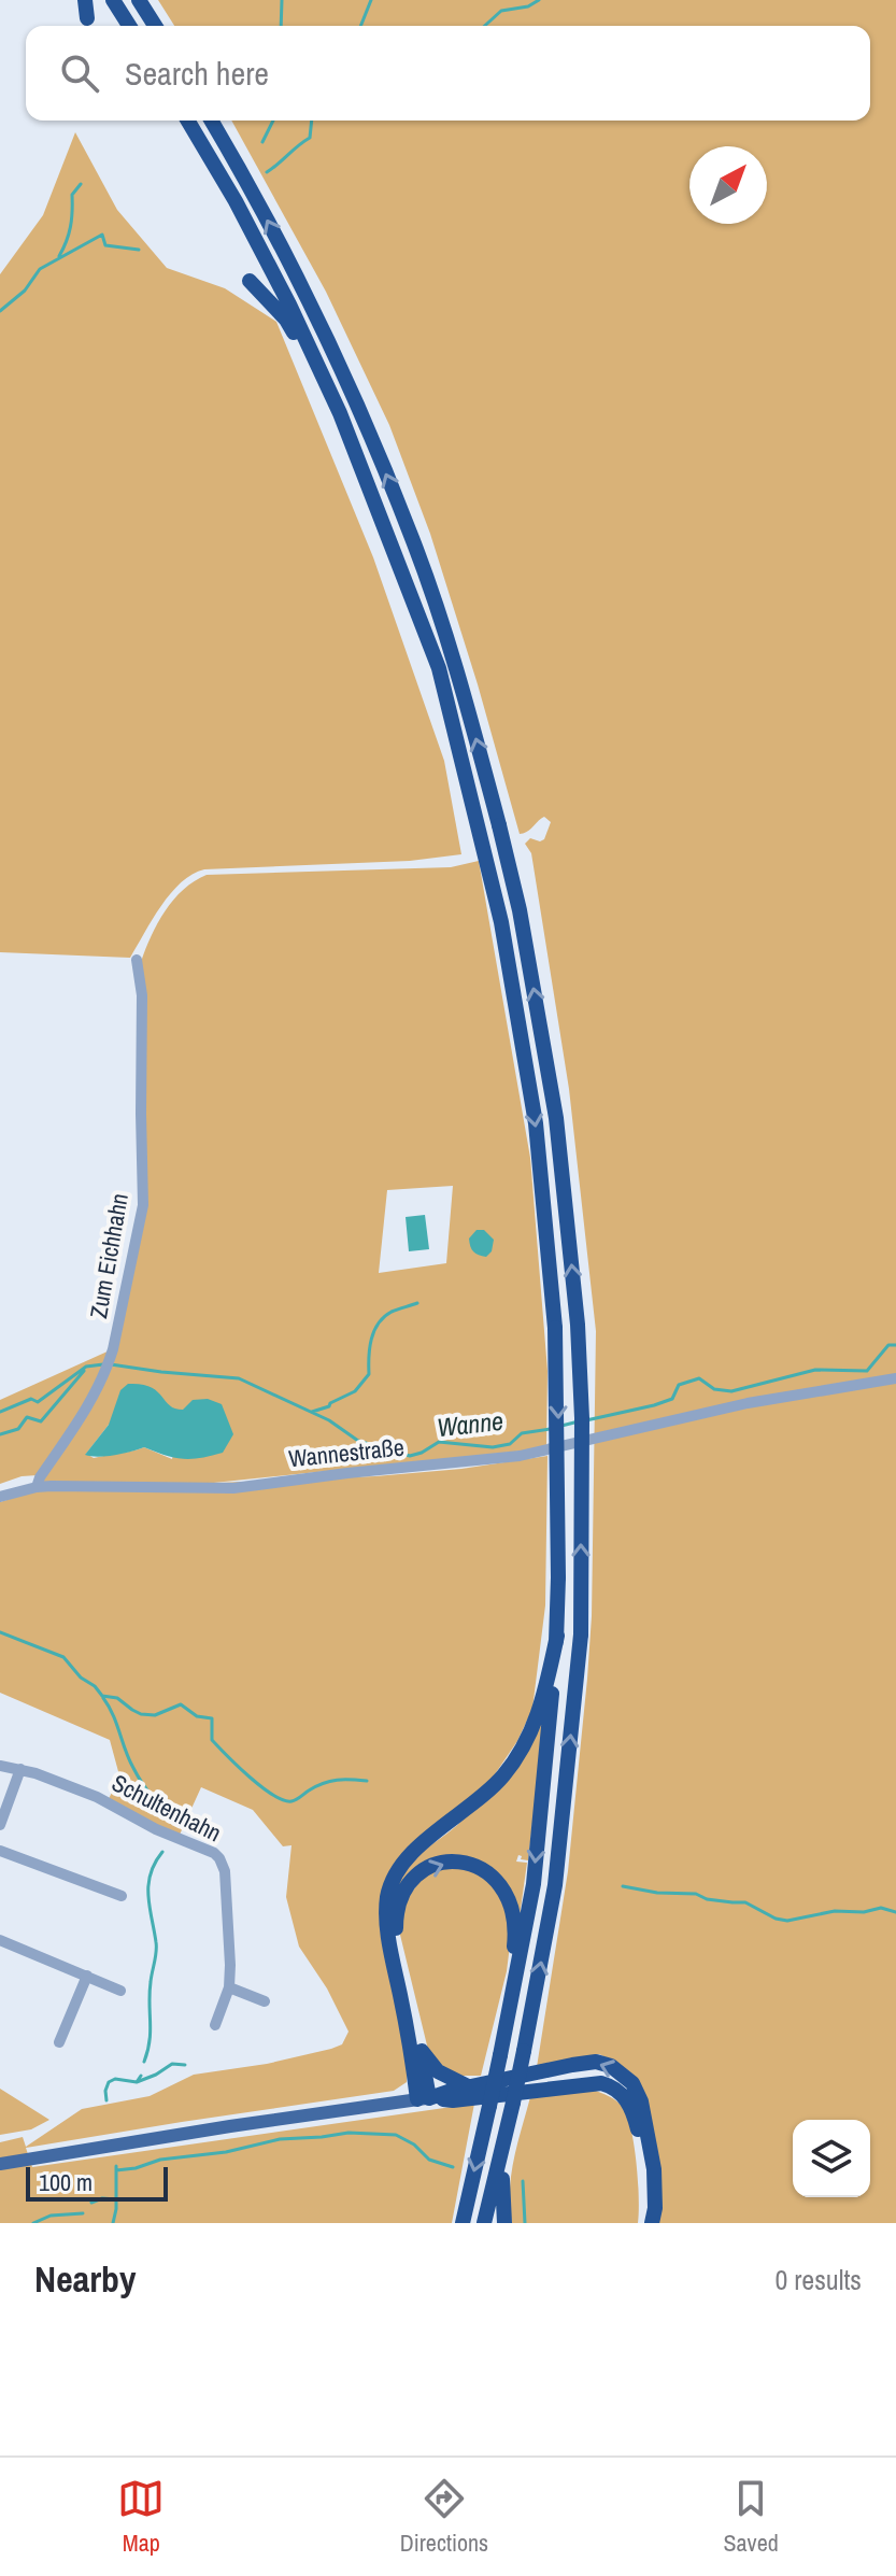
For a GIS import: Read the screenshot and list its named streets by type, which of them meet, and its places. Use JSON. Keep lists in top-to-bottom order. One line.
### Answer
{"streets":{"street":["Zum Eichhahn","Wannestraße","Schultenhahn"]},"crossings":[["Zum Eichhahn","Wannestraße"]],"water":["Wanne"],"scale_bar":"100 m","north":"top right","page":{"search":"Search here","scale":"100 m","heading":["Nearby","0 results"],"nav":["Map","Directions","Saved"]}}
